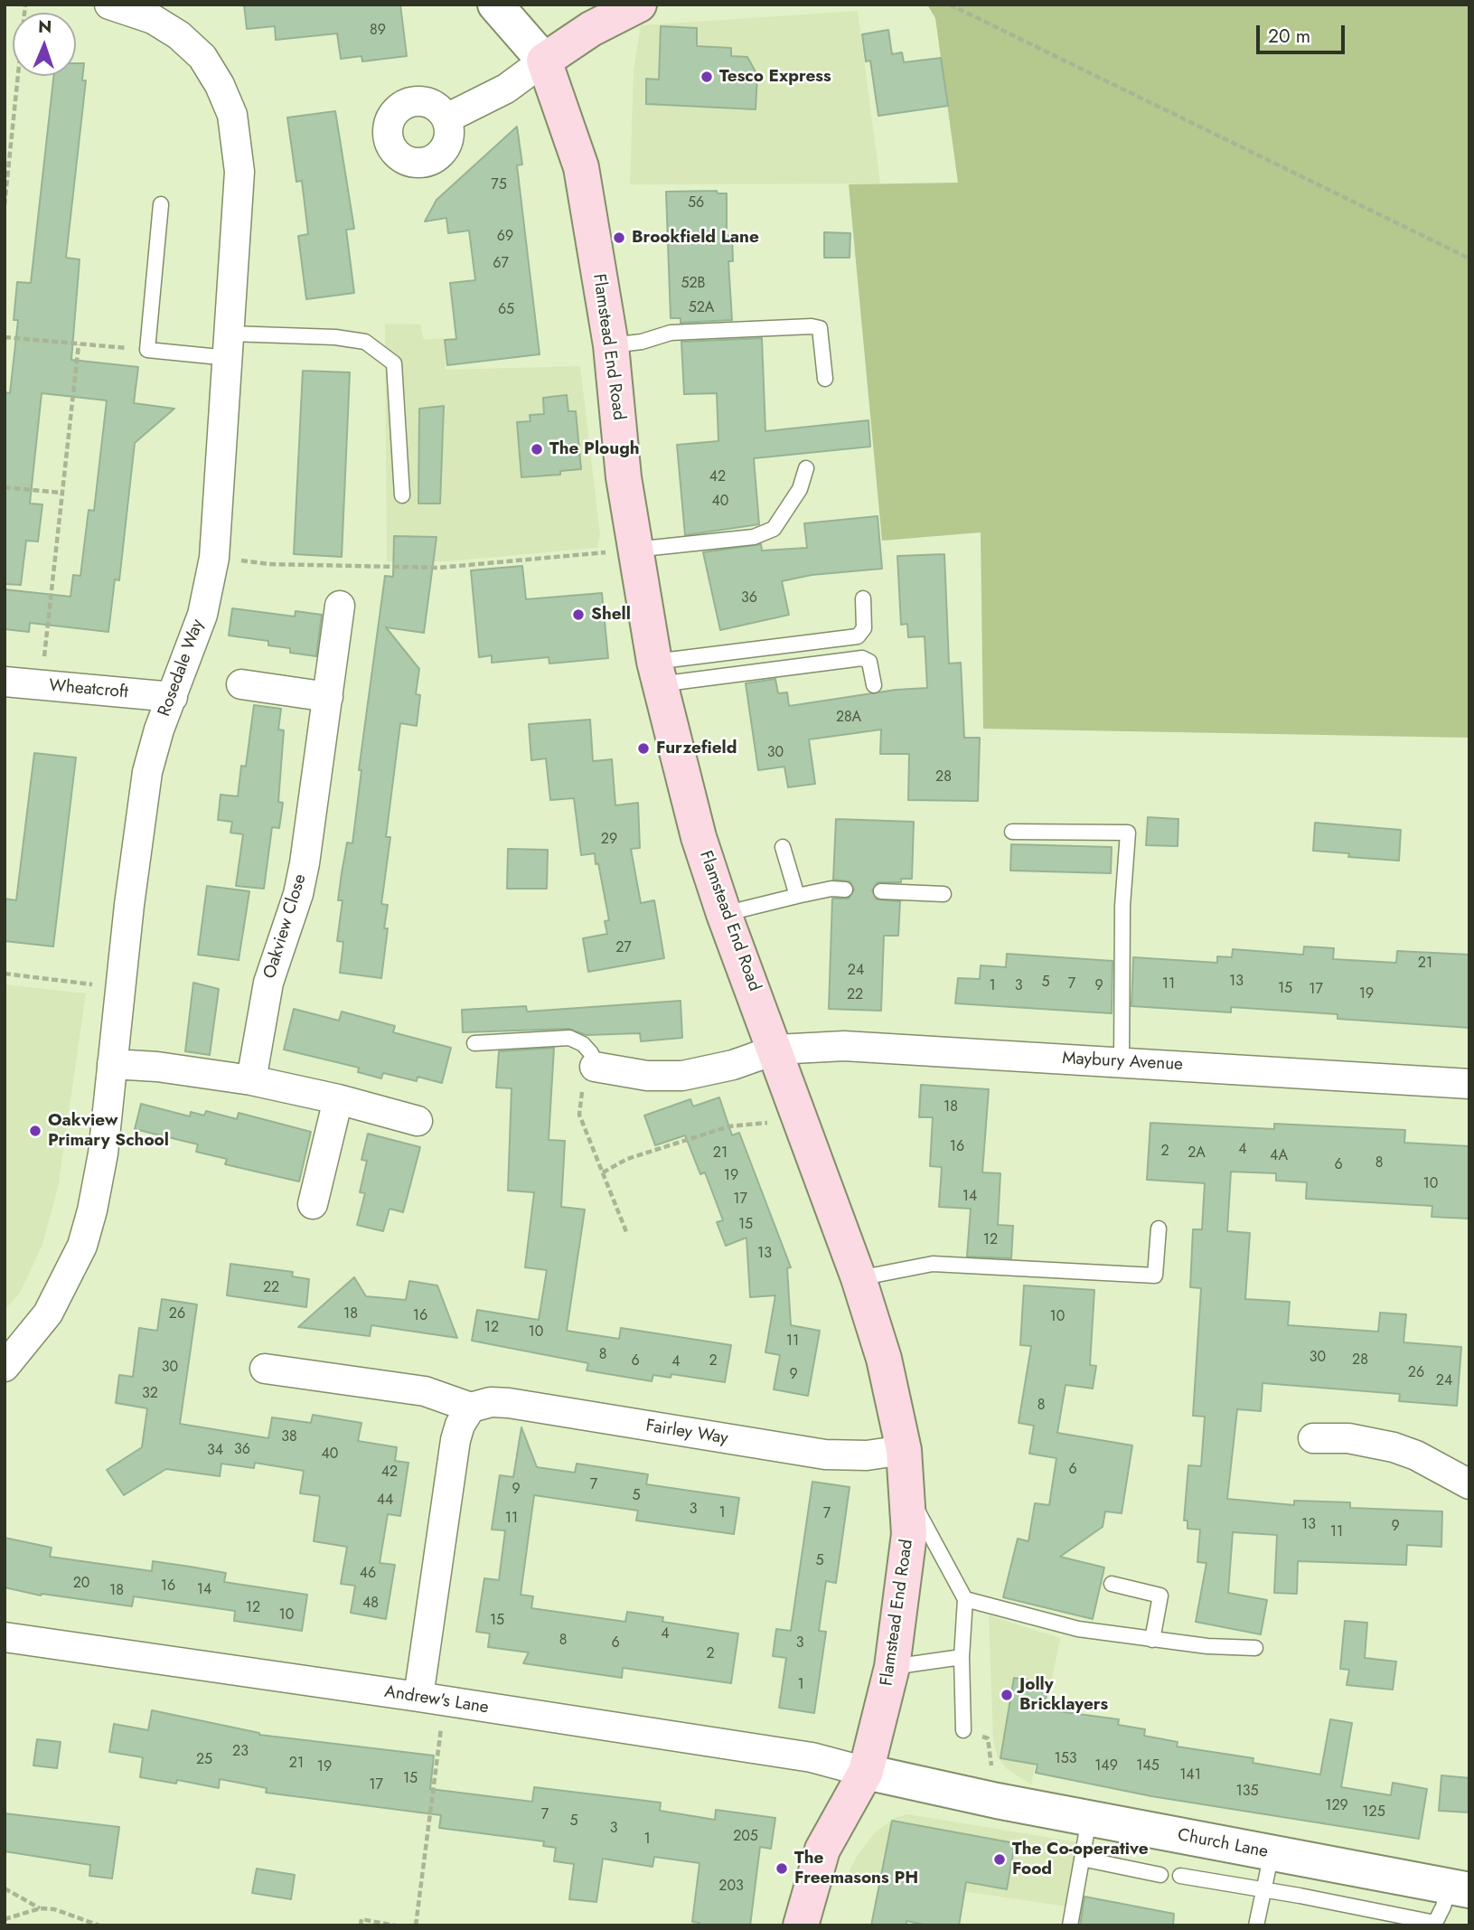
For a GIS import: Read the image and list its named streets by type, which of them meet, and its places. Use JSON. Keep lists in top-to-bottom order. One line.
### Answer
{"streets":{"main road":["Flamstead End Road"],"street":["Rosedale Way","Wheatcroft","Oakview Close","Maybury Avenue","Fairley Way","Andrew's Lane","Church Lane"]},"crossings":[["Flamstead End Road","Maybury Avenue"],["Flamstead End Road","Fairley Way"],["Flamstead End Road","Andrew's Lane"],["Flamstead End Road","Church Lane"],["Rosedale Way","Wheatcroft"],["Andrew's Lane","Church Lane"]],"places":["Tesco Express","Brookfield Lane","The Plough","Shell","Furzefield","Oakview Primary School","Jolly Bricklayers","The Co-operative Food","The Freemasons PH"],"house_numbers":["89","75","56","69","67","52B","52A","65","42","40","36","28A","30","28","29","27","21","24","13","5","7","11","1","3","9","15","17","19","22","18","16","4","2","21","2A","4A","8","6","19","10","14","17","15","12","13","22","26","18","16","10","12","10","11","8","30","28","6","2","4","30","26","9","24","32","8","38","36","34","40","6","42","7","9","5","44","3","1","7","11","13","9","11","5","46","20","16","14","18","48","12","10","15","4","8","6","3","2","1","23","153","25","21","149","145","19","141","15","17","135","129","125","7","5","3","205","1","203"],"scale_bar":"20 m","north":"top"}
